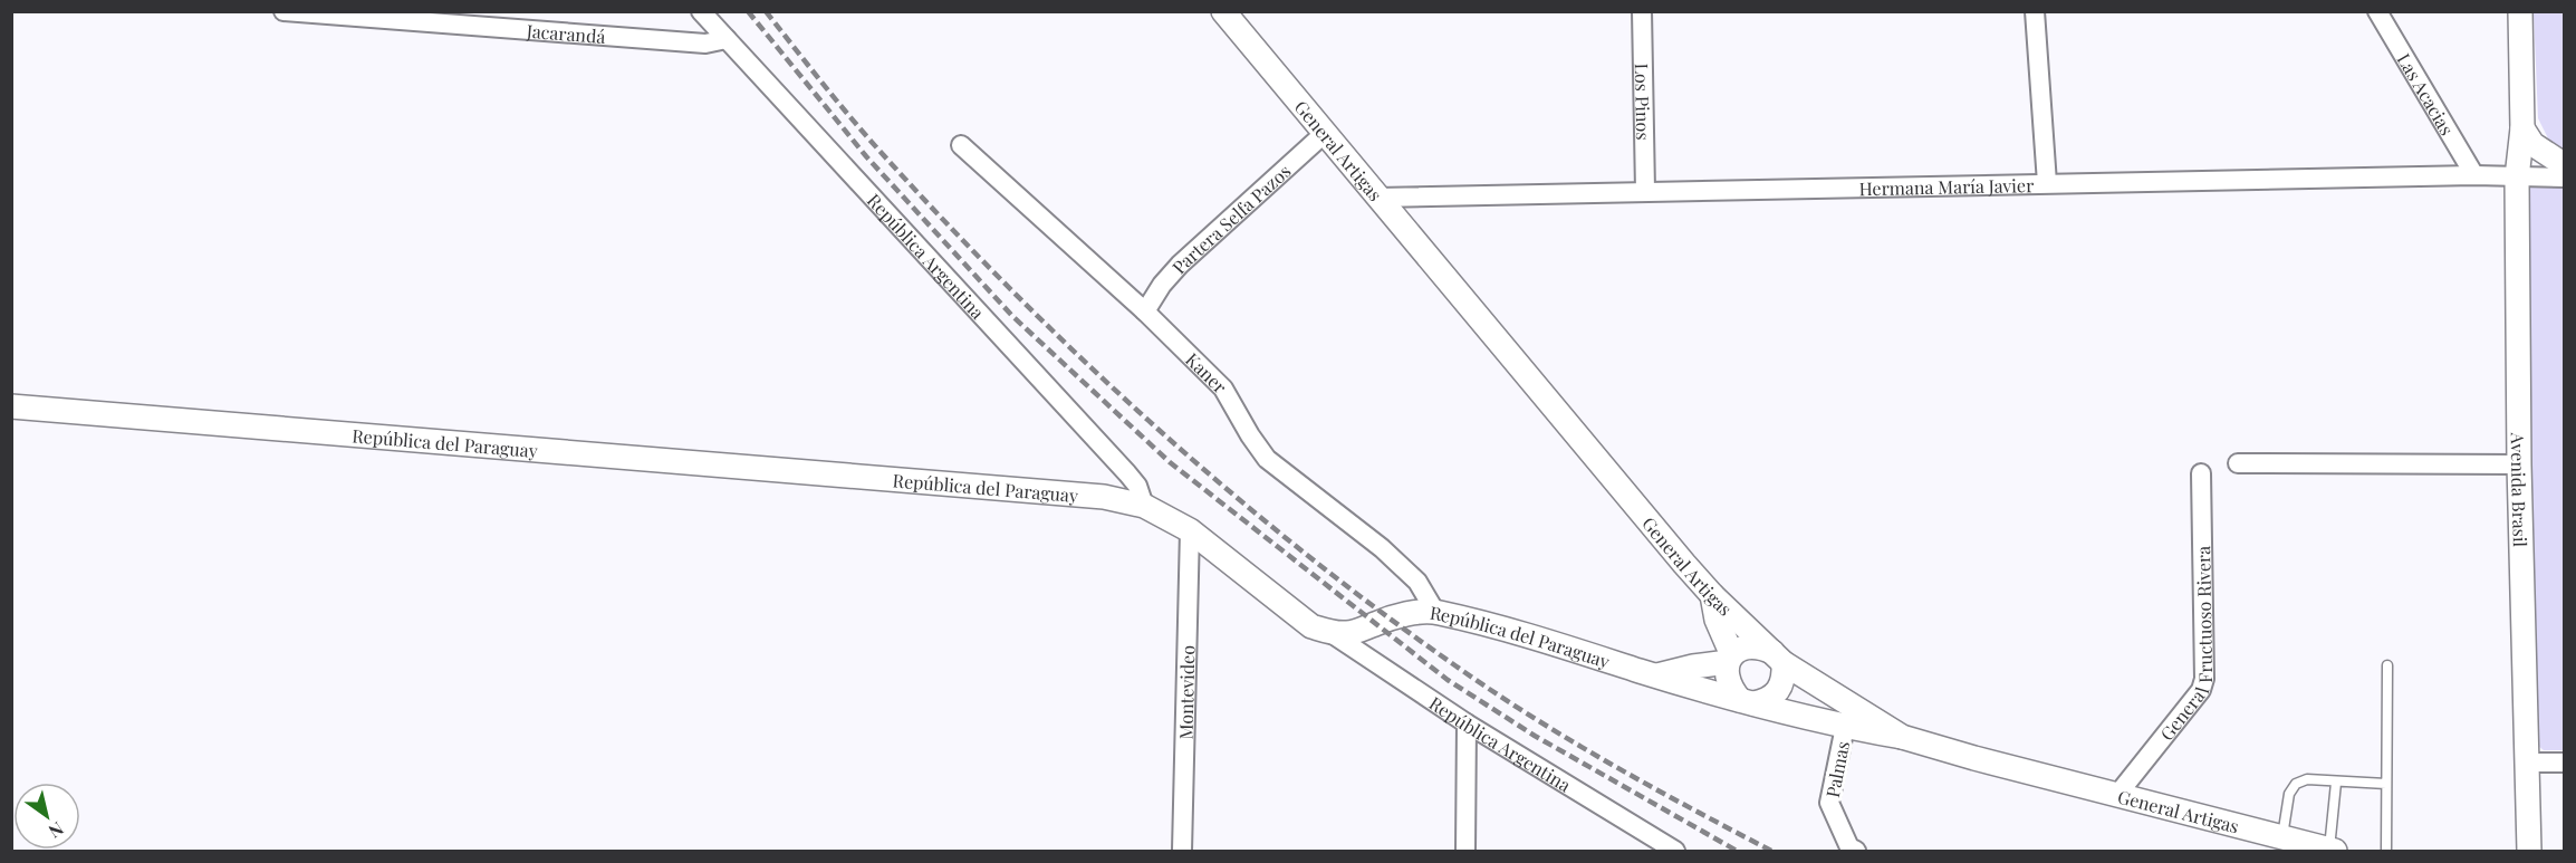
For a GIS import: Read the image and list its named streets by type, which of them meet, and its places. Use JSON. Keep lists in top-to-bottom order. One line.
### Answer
{"streets":{"street":["Jacarandá","Las Acacias","Los Pinos","General Artigas","Hermana María Javier","Partera Selfa Pazos","República Argentina","Kaner","República del Paraguay","Avenida Brasil","General Fructuoso Rivera","Montevideo","Palmas"]},"crossings":[["Jacarandá","República Argentina"],["Las Acacias","Hermana María Javier"],["Los Pinos","Hermana María Javier"],["General Artigas","Hermana María Javier"],["General Artigas","Partera Selfa Pazos"],["General Artigas","República del Paraguay"],["General Artigas","General Fructuoso Rivera"],["Hermana María Javier","Avenida Brasil"],["Partera Selfa Pazos","Kaner"],["República Argentina","República del Paraguay"],["Kaner","República del Paraguay"],["República del Paraguay","Montevideo"],["República del Paraguay","Palmas"]],"north":"bottom right"}
